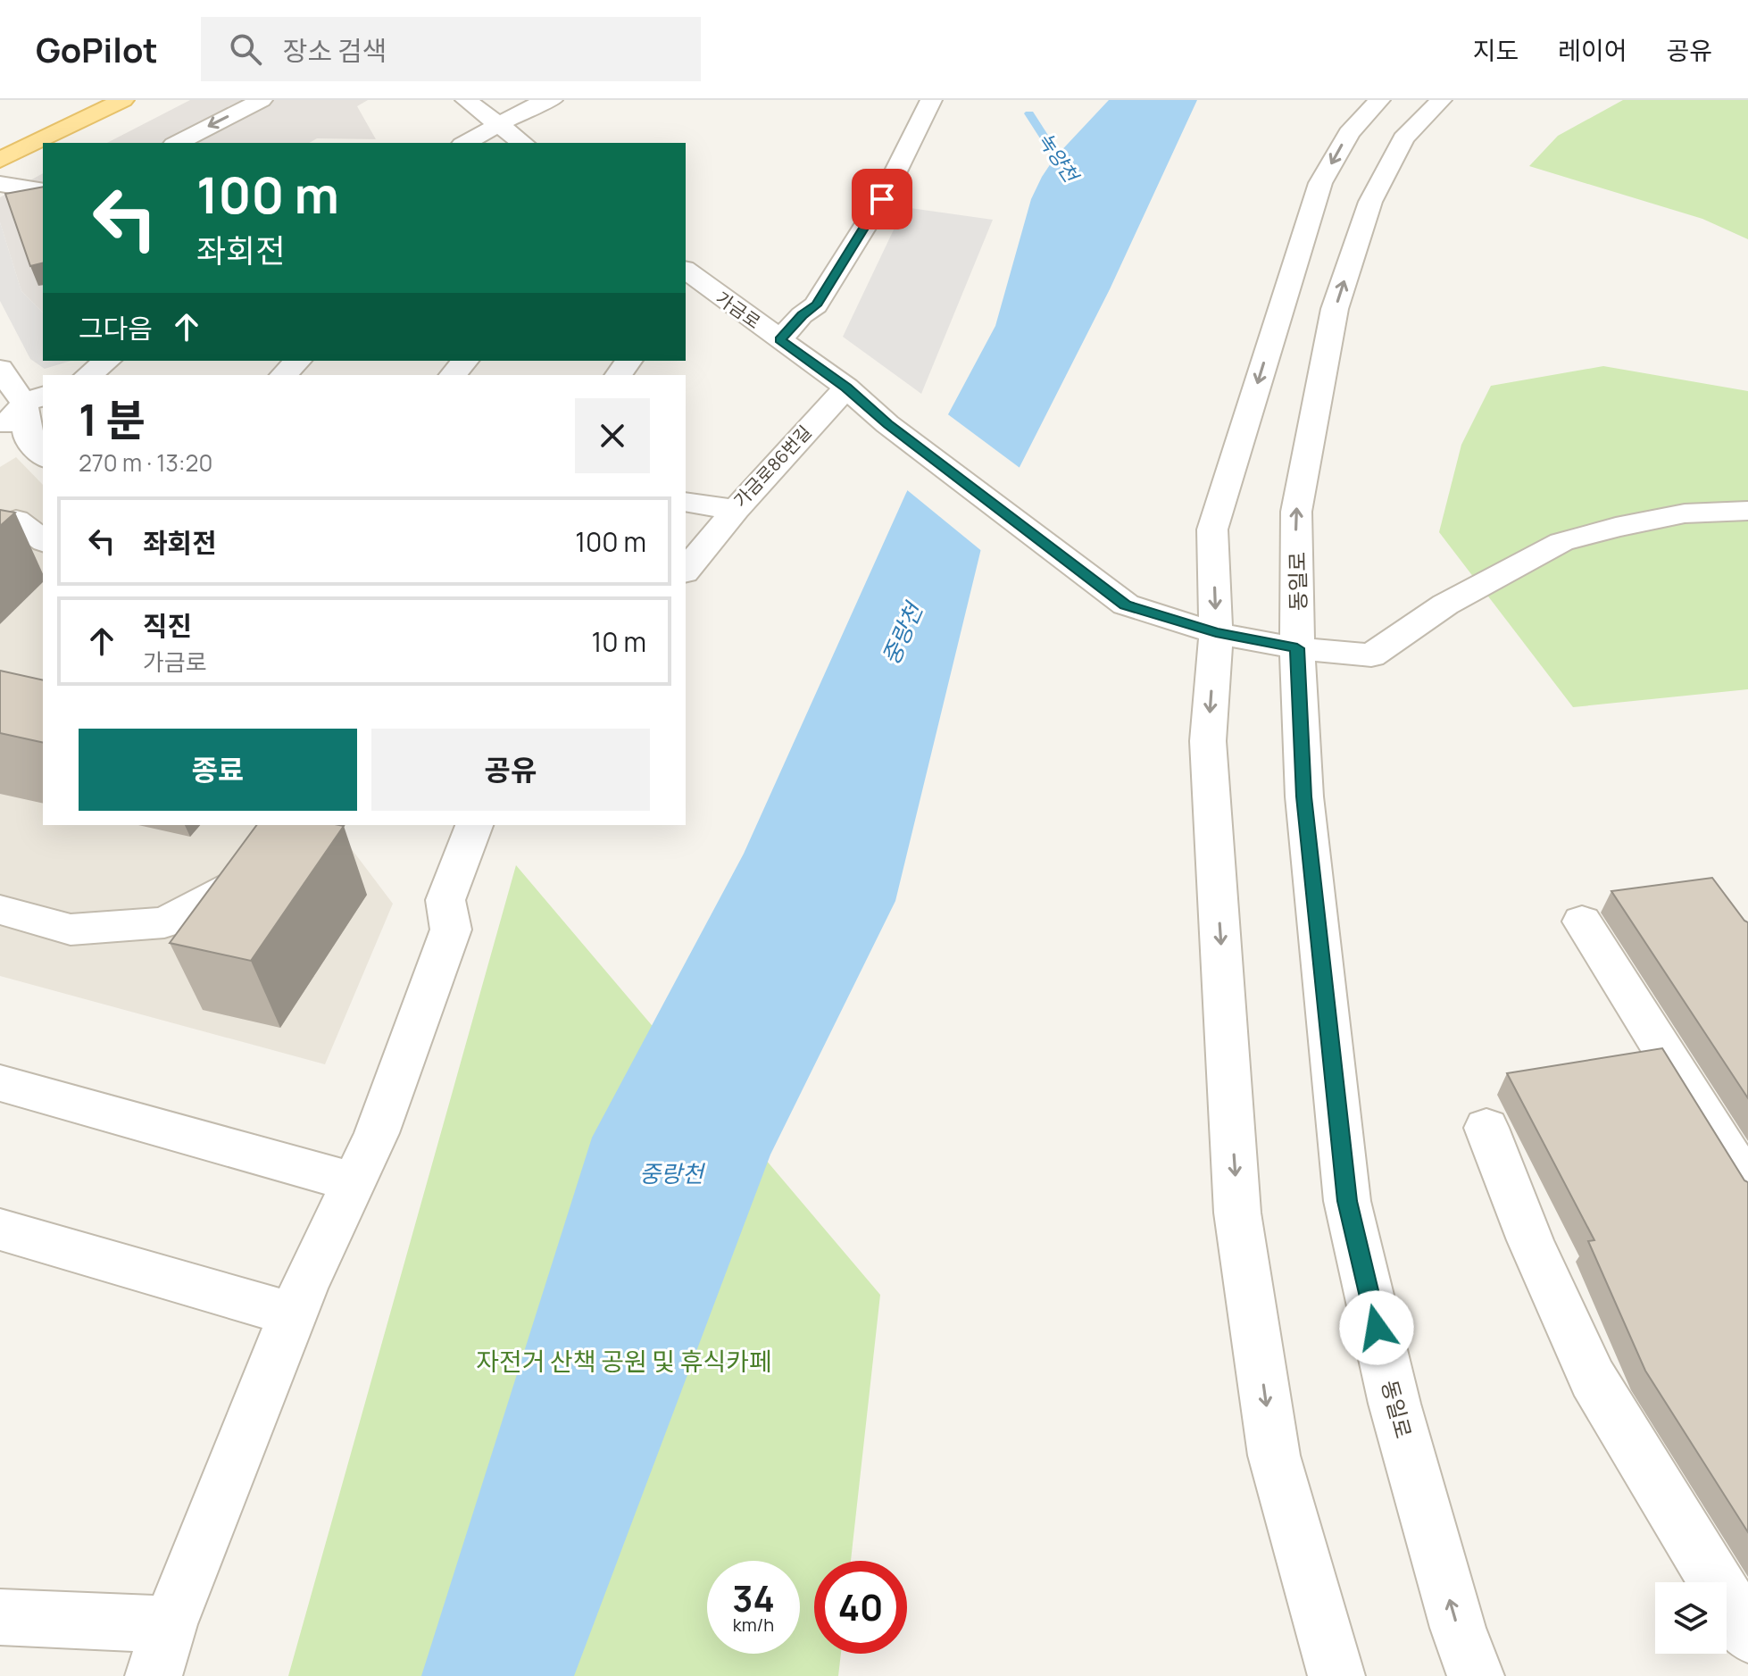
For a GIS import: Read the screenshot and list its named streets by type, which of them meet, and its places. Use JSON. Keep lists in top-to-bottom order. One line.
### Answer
{"streets":{"street":["가금로","가금로86번길","동일로"]},"crossings":[["가금로","가금로86번길"],["가금로","동일로"]],"water":["녹양천","중랑천"],"parks":["자전거 산책 공원 및 휴식카페"],"page":{"header":"GoPilot","search":"장소 검색","nav":["지도","레이어","공유"],"turn":["100 m","좌회전"],"then":"그다음","heading":["1 분","270 m · 13:20"],"list":[{"name":"좌회전","value":"100 m"},{"name":"직진","note":"가금로","value":"10 m"}],"buttons":["종료","공유"],"speed":"34 km/h","limit":"40"}}
